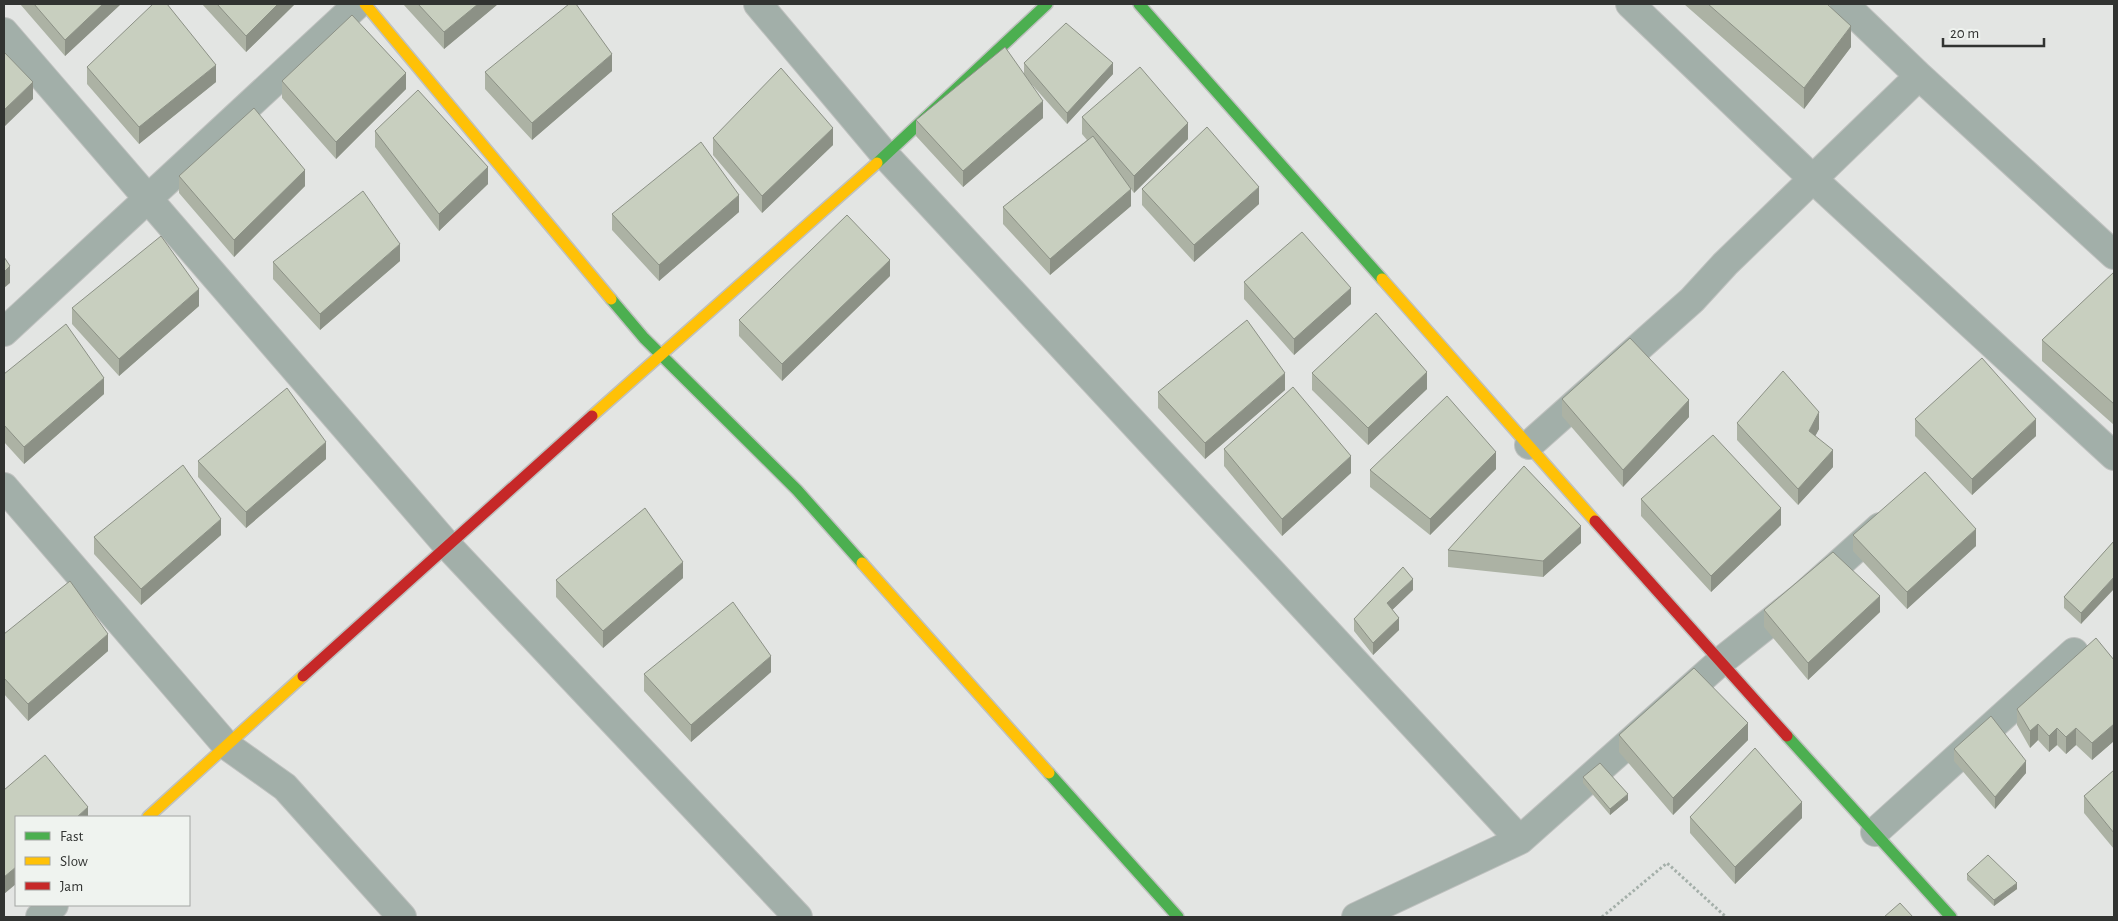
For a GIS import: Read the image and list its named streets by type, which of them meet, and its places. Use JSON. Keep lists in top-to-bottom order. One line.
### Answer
{"legend":["Fast","Slow","Jam"],"scale_bar":"20 m"}
